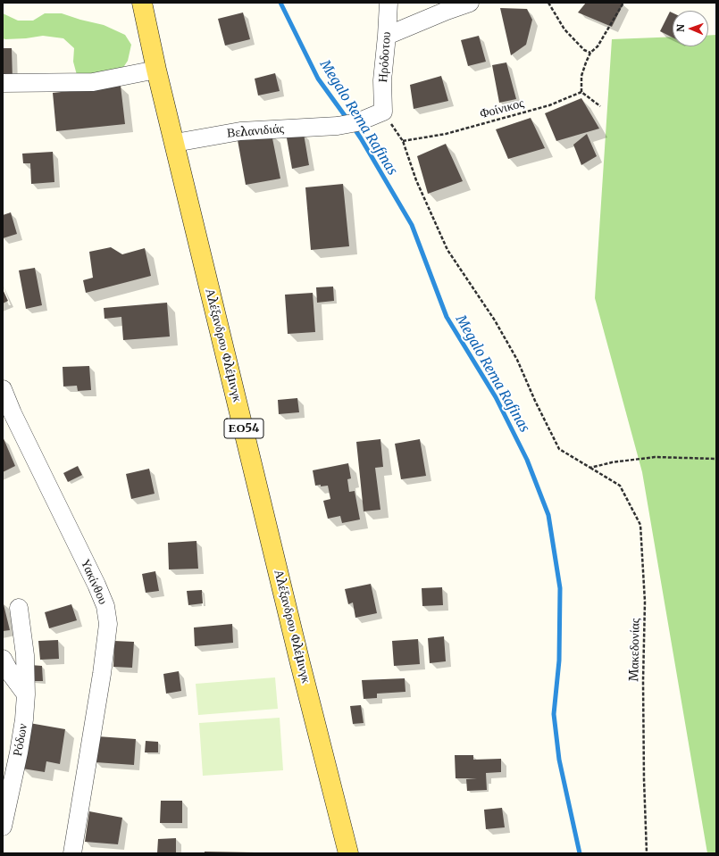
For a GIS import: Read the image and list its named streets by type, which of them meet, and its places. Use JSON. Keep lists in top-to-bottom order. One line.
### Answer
{"streets":{"main road":["Αλέξανδρου Φλέμινγκ","ΕΟ54"],"street":["Ηρόδοτου","Βελανιδιάς","Υακίνθου","Ρόδων"],"path":["Φοίνικος","Μακεδονίας"]},"crossings":[["Ηρόδοτου","Βελανιδιάς"],["Ηρόδοτου","Μακεδονίας"],["Φοίνικος","Μακεδονίας"],["Βελανιδιάς","Αλέξανδρου Φλέμινγκ"],["Βελανιδιάς","Μακεδονίας"]],"water":["Megalo Rema Rafinas"],"north":"left"}
